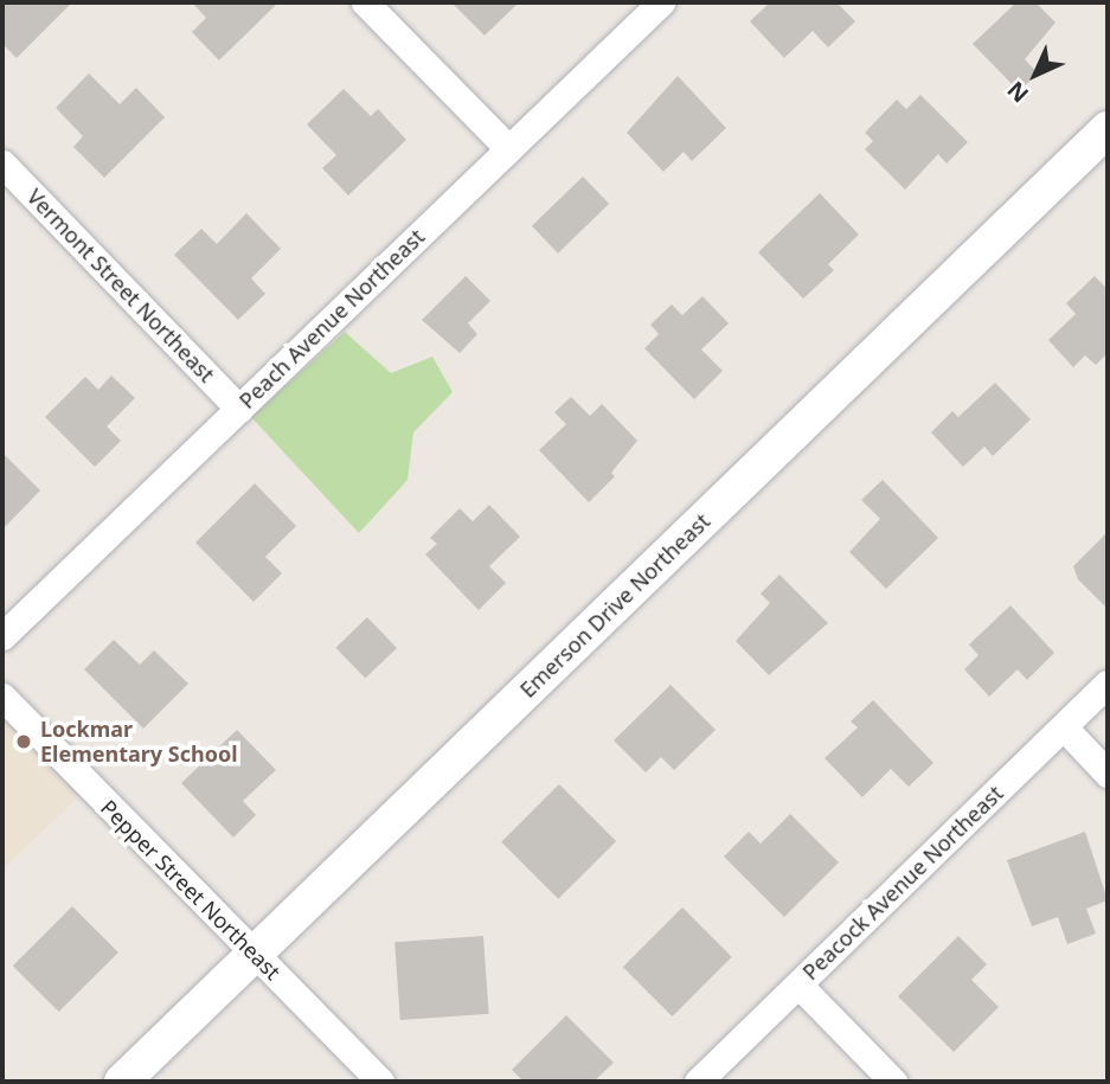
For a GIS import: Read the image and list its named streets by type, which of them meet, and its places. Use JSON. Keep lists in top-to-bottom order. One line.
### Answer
{"streets":{"street":["Vermont Street Northeast","Peach Avenue Northeast","Emerson Drive Northeast","Peacock Avenue Northeast","Pepper Street Northeast"]},"crossings":[["Vermont Street Northeast","Peach Avenue Northeast"],["Emerson Drive Northeast","Pepper Street Northeast"]],"places":["Lockmar Elementary School"],"north":"bottom left"}
